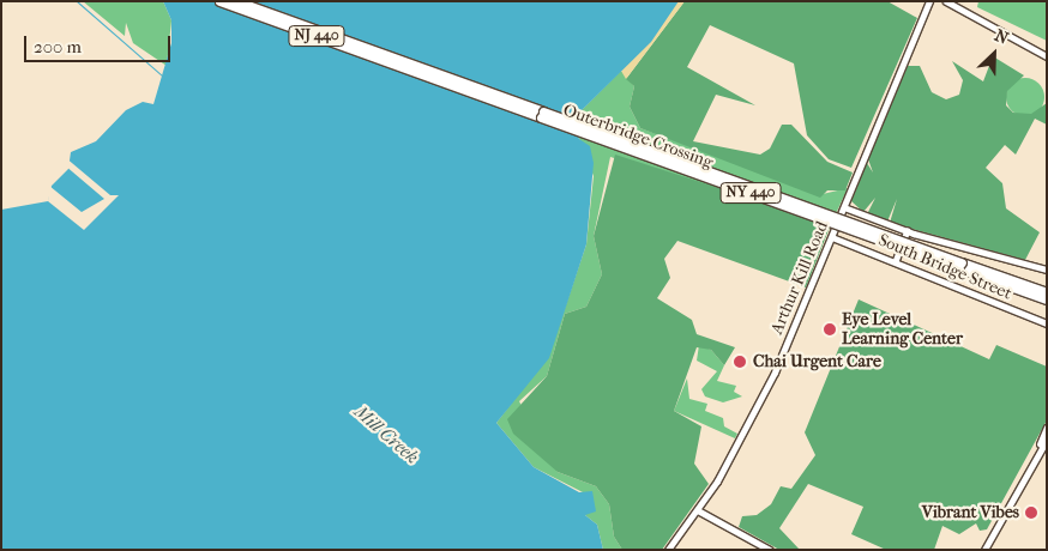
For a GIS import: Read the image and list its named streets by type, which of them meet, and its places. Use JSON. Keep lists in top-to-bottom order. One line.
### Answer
{"streets":{"highway":["NJ 440","Outerbridge Crossing","NY 440"],"street":["South Bridge Street","Arthur Kill Road"]},"crossings":[["South Bridge Street","Arthur Kill Road"]],"water":["Mill Creek"],"places":["Eye Level Learning Center","Chai Urgent Care","Vibrant Vibes"],"scale_bar":"200 m","north":"top right"}
